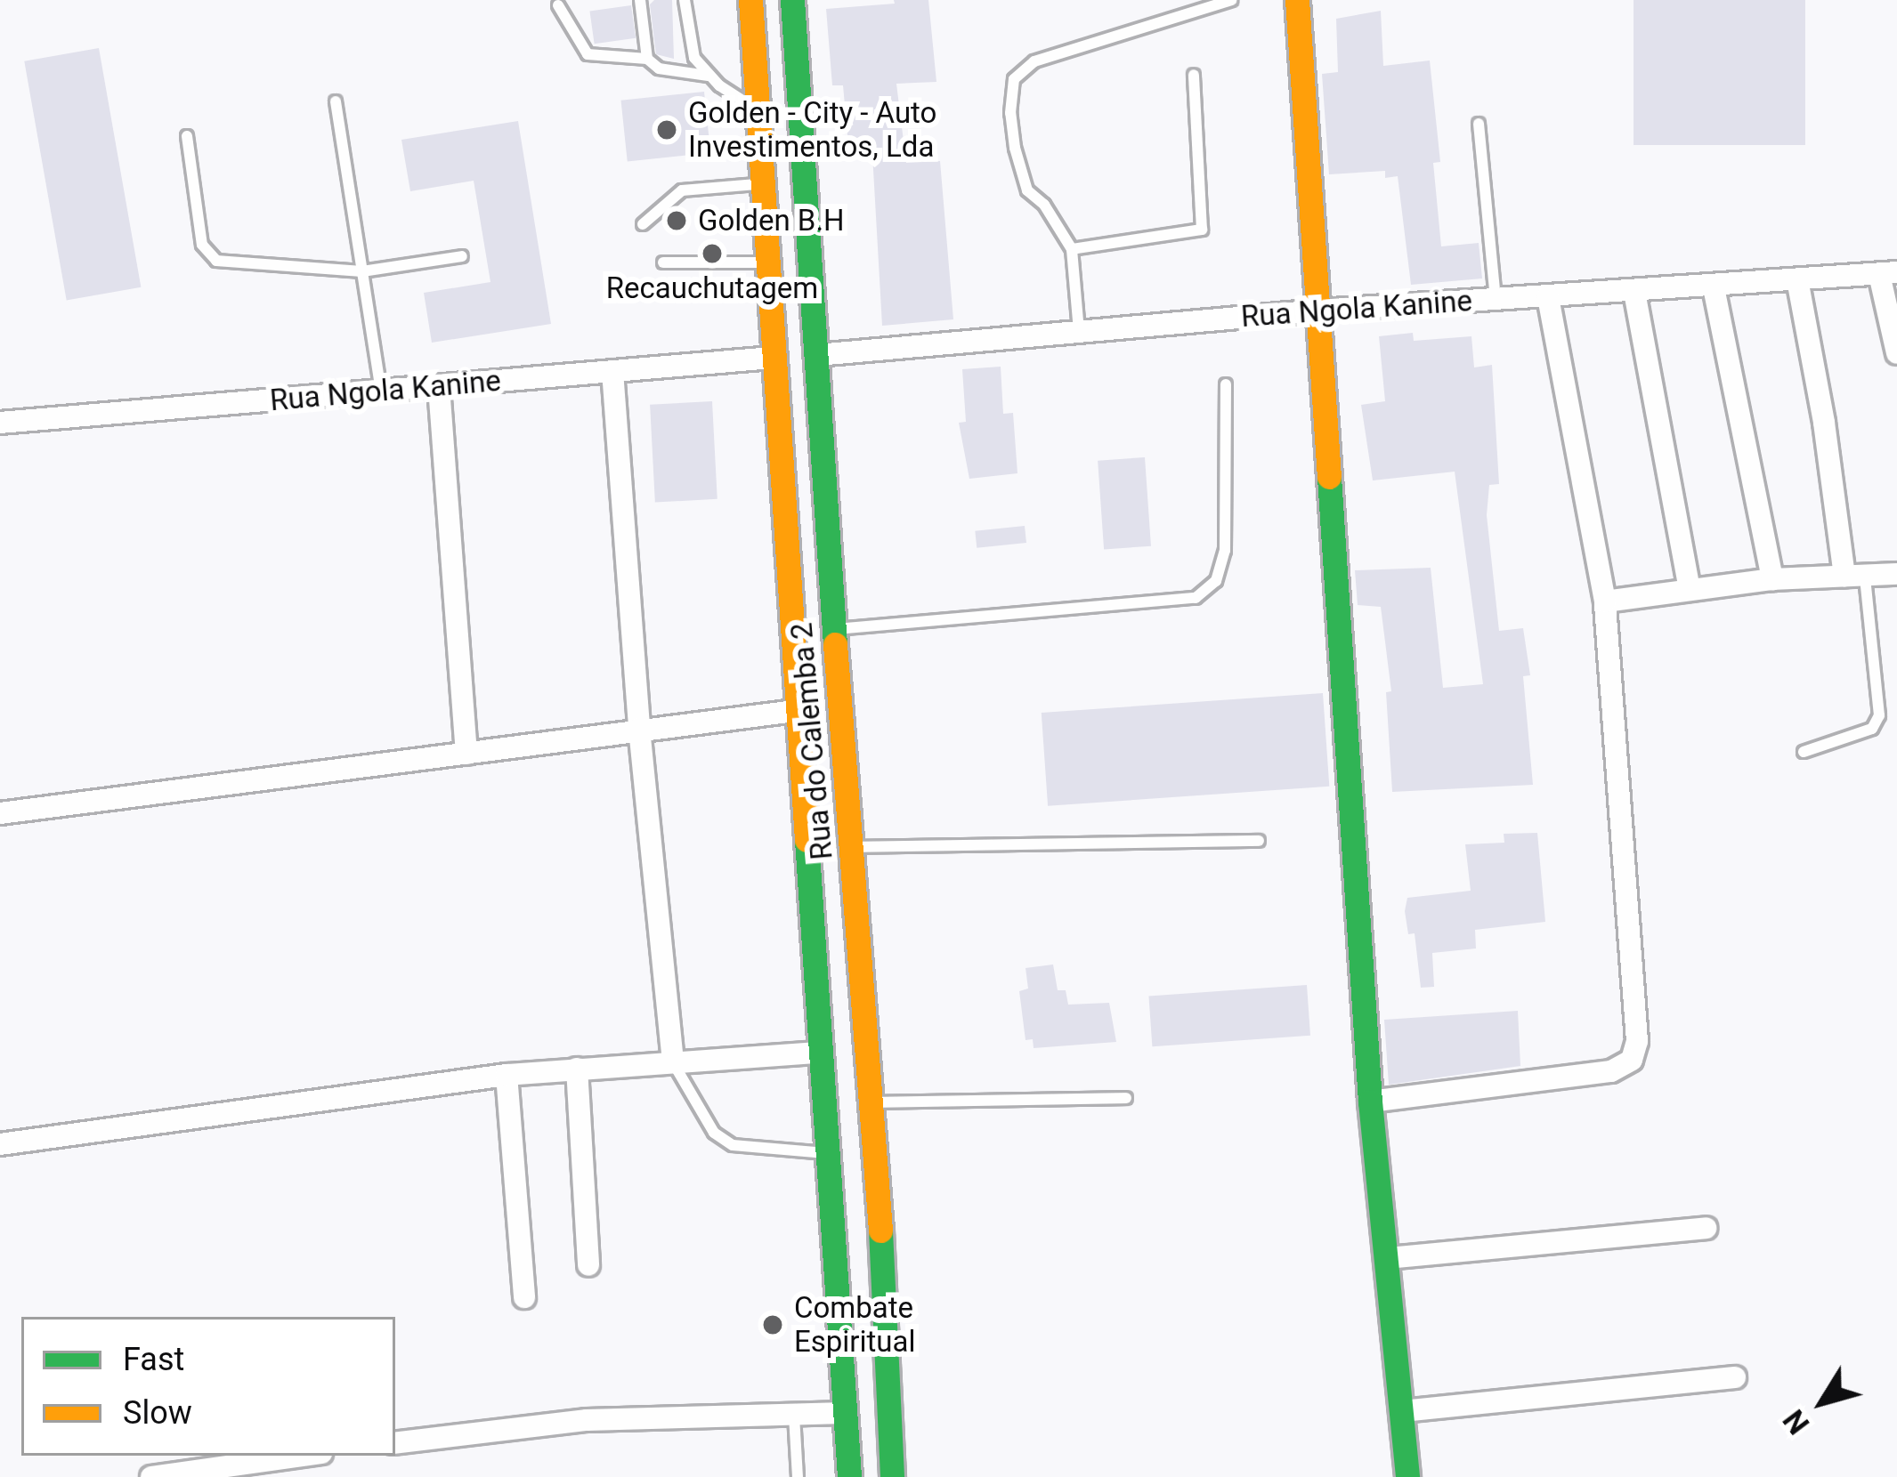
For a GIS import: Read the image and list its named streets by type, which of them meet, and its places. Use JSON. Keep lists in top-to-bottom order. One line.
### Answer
{"streets":{"main road":["Rua do Calemba 2"],"street":["Rua Ngola Kanine"]},"crossings":[["Rua Ngola Kanine","Rua do Calemba 2"]],"places":["Golden - City - Auto Investimentos, Lda","Golden B.H","Recauchutagem","Combate Espiritual"],"legend":["Fast","Slow"],"north":"bottom left"}
